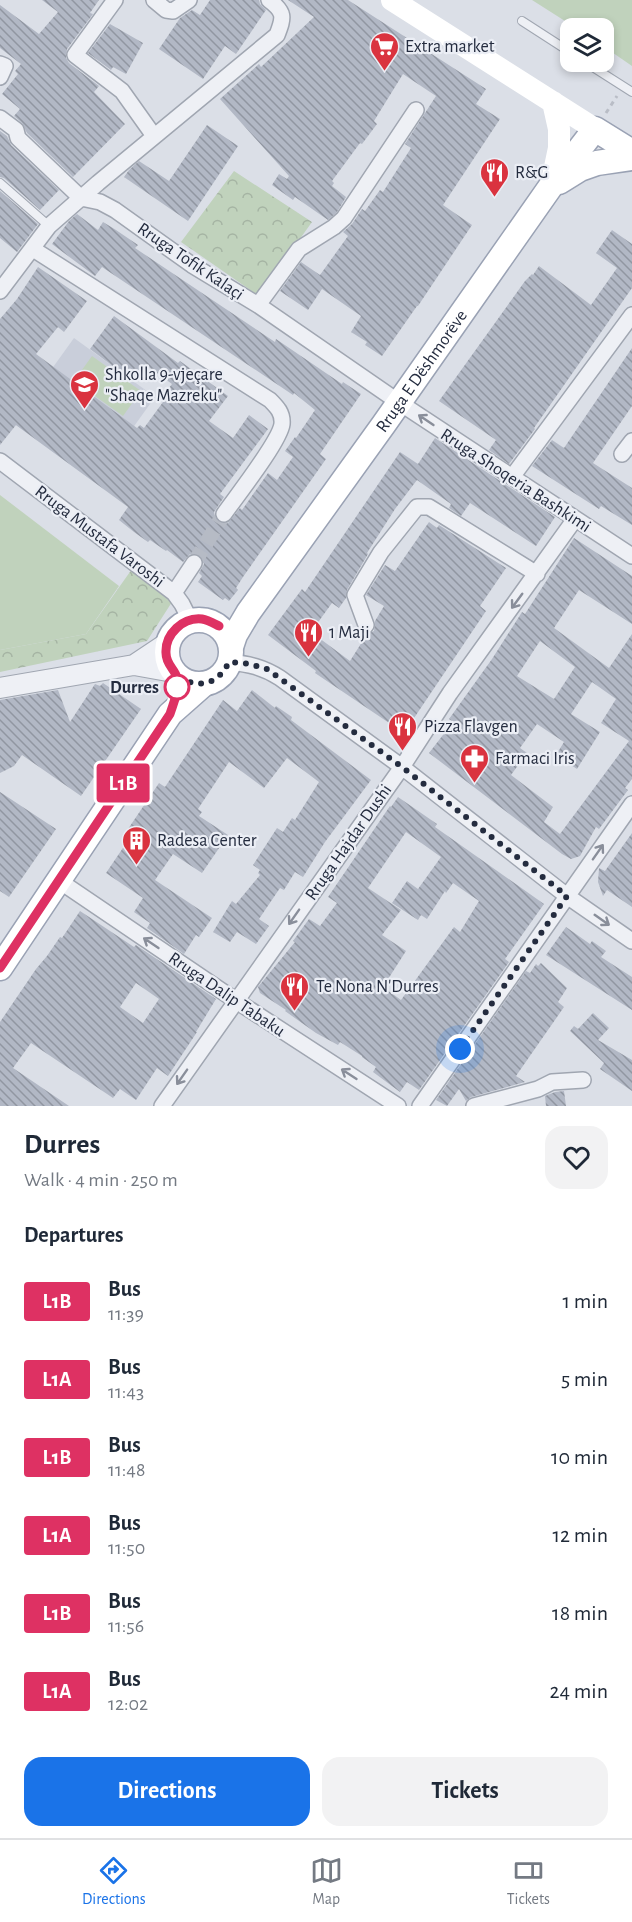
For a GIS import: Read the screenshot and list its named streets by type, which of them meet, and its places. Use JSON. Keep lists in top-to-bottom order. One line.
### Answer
{"streets":{"main road":["Rruga E Dëshmorëve"],"street":["Rruga Tofik Kalaçi","Rruga Shoqeria Bashkimi","Rruga Mustafa Varoshi","Rruga Hajdar Dushi","Rruga Dalip Tabaku"]},"crossings":[["Rruga Tofik Kalaçi","Rruga E Dëshmorëve"],["Rruga Tofik Kalaçi","Rruga Shoqeria Bashkimi"],["Rruga E Dëshmorëve","Rruga Shoqeria Bashkimi"],["Rruga E Dëshmorëve","Rruga Mustafa Varoshi"],["Rruga Shoqeria Bashkimi","Rruga Hajdar Dushi"],["Rruga Hajdar Dushi","Rruga Dalip Tabaku"]],"one_way":["Rruga Shoqeria Bashkimi","Rruga Hajdar Dushi","Rruga Dalip Tabaku"],"places":{"supermarket":["Extra market"],"restaurant":["R&G","1 Maji","Pizza Flavgen","Te Nona N'Durres"],"school or university":["Shkolla 9-vjeçare \"Shaqe Mazreku\""],"other":["Durres"],"pharmacy":["Farmaci Iris"],"building":["Radesa Center"]},"lines":["bus line L1B"],"page":{"on_map":"L1B","heading":[["Durres","Walk · 4 min · 250 m"],"Departures"],"list":[{"mark":"L1B","name":"Bus","note":"11:39","value":"1 min"},{"mark":"L1A","name":"Bus","note":"11:43","value":"5 min"},{"mark":"L1B","name":"Bus","note":"11:48","value":"10 min"},{"mark":"L1A","name":"Bus","note":"11:50","value":"12 min"},{"mark":"L1B","name":"Bus","note":"11:56","value":"18 min"},{"mark":"L1A","name":"Bus","note":"12:02","value":"24 min"}],"buttons":["Directions","Tickets"],"tabs":["Directions","Map","Tickets"]}}
